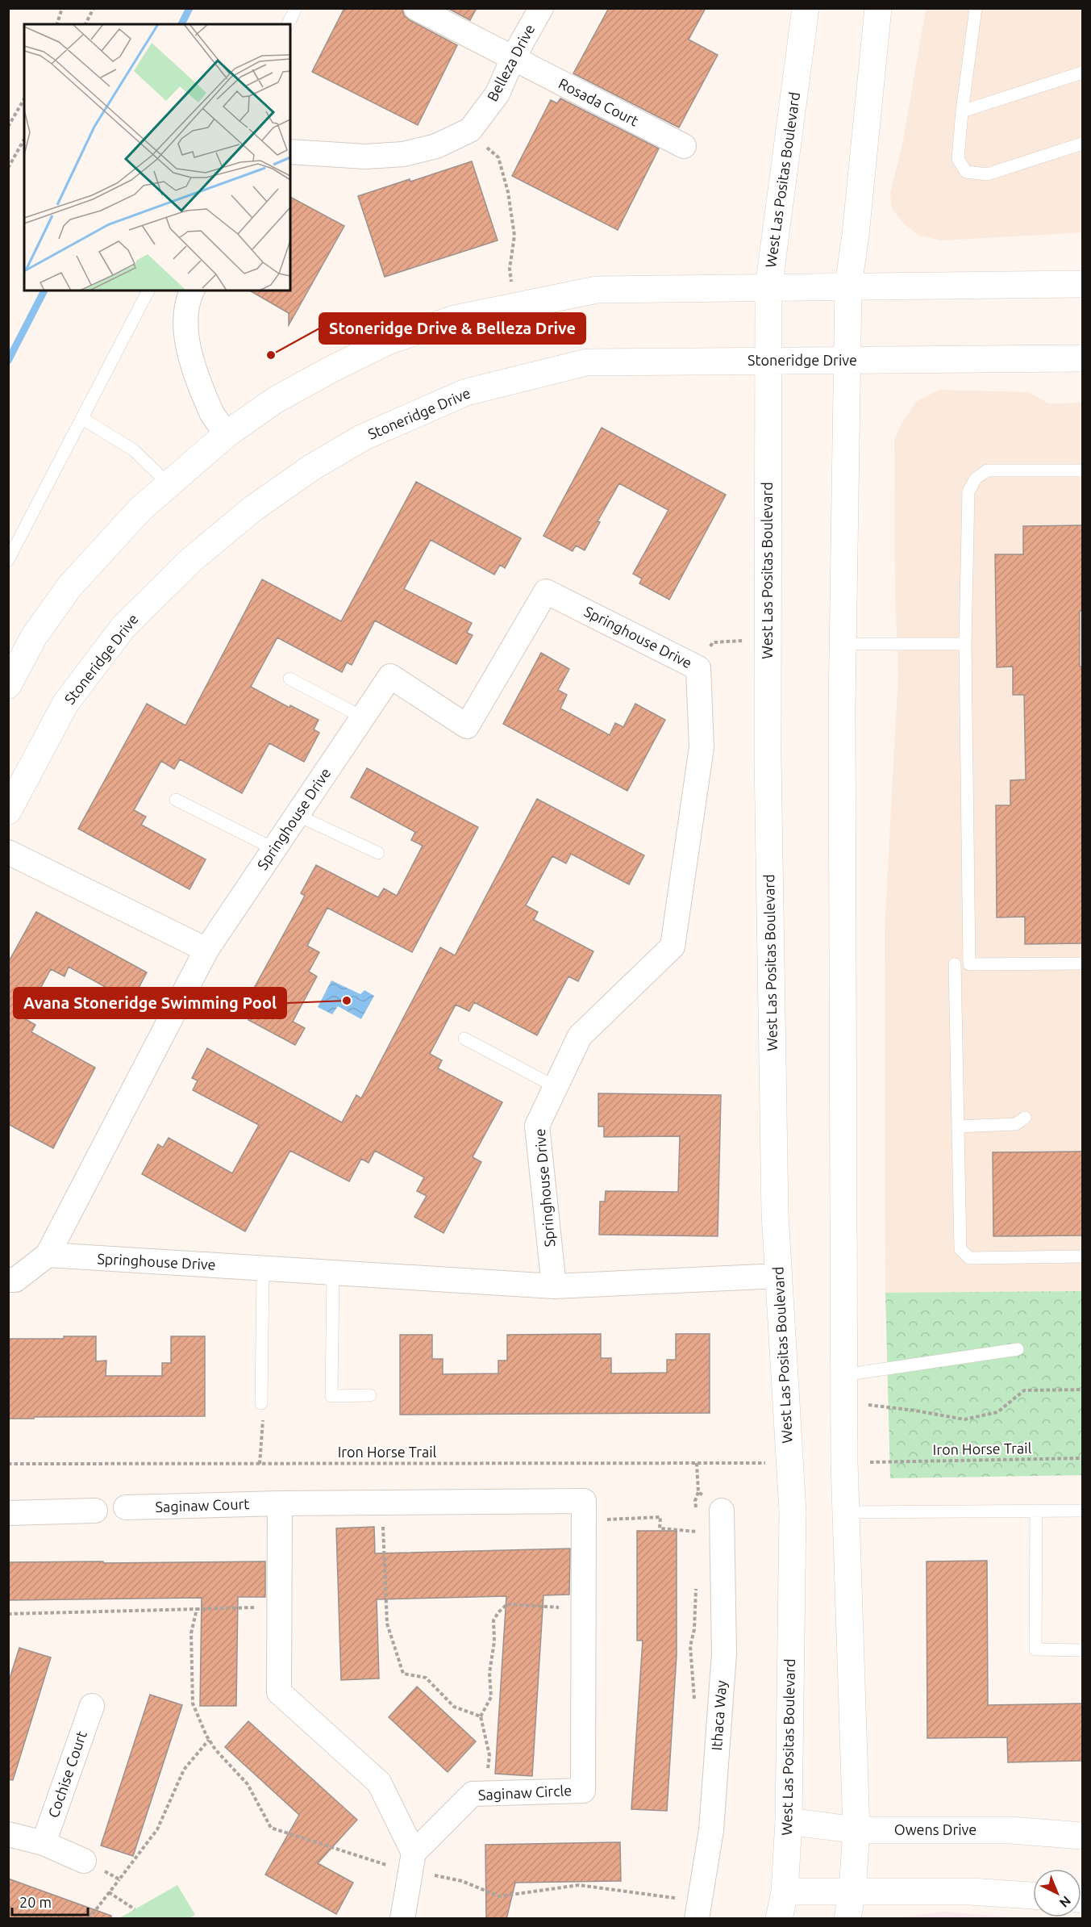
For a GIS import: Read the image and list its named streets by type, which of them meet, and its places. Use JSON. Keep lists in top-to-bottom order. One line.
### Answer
{"streets":{"main road":["West Las Positas Boulevard","Stoneridge Drive","Owens Drive"],"street":["Belleza Drive","Rosada Court","Springhouse Drive","Saginaw Court","Ithaca Way","Cochise Court","Saginaw Circle"],"path":["Iron Horse Trail"]},"crossings":[["Belleza Drive","Rosada Court"],["West Las Positas Boulevard","Stoneridge Drive"],["West Las Positas Boulevard","Springhouse Drive"],["West Las Positas Boulevard","Owens Drive"],["Saginaw Court","Saginaw Circle"]],"places":["Stoneridge Drive & Belleza Drive","Avana Stoneridge Swimming Pool"],"scale_bar":"20 m","north":"bottom right"}
